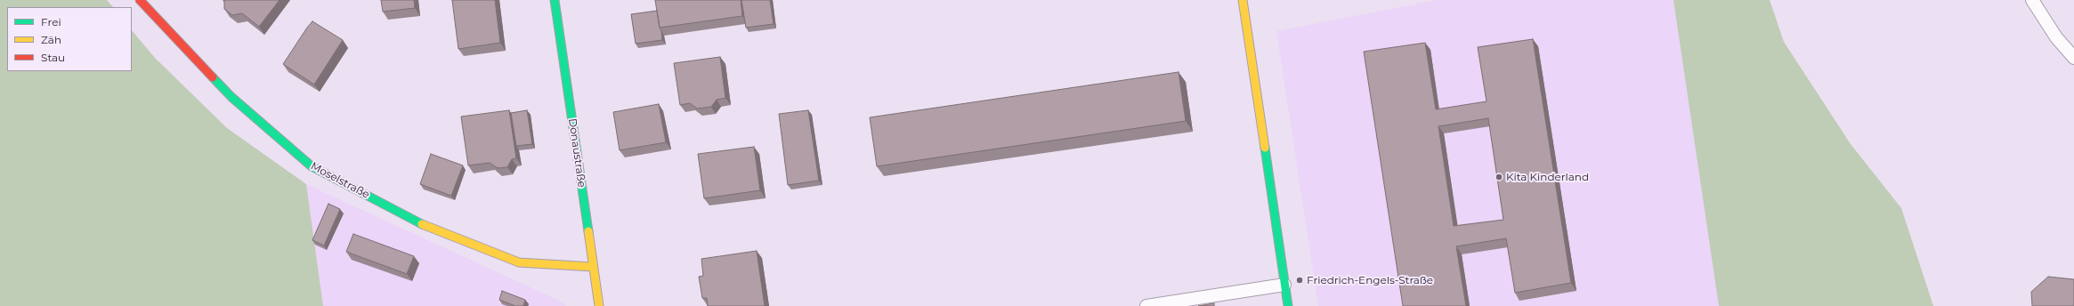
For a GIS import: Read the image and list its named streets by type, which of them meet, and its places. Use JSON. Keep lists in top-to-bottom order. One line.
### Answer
{"streets":{"street":["Donaustraße","Moselstraße"]},"crossings":[["Donaustraße","Moselstraße"]],"places":["Kita Kinderland","Friedrich-Engels-Straße"],"legend":["Frei","Zäh","Stau"]}
